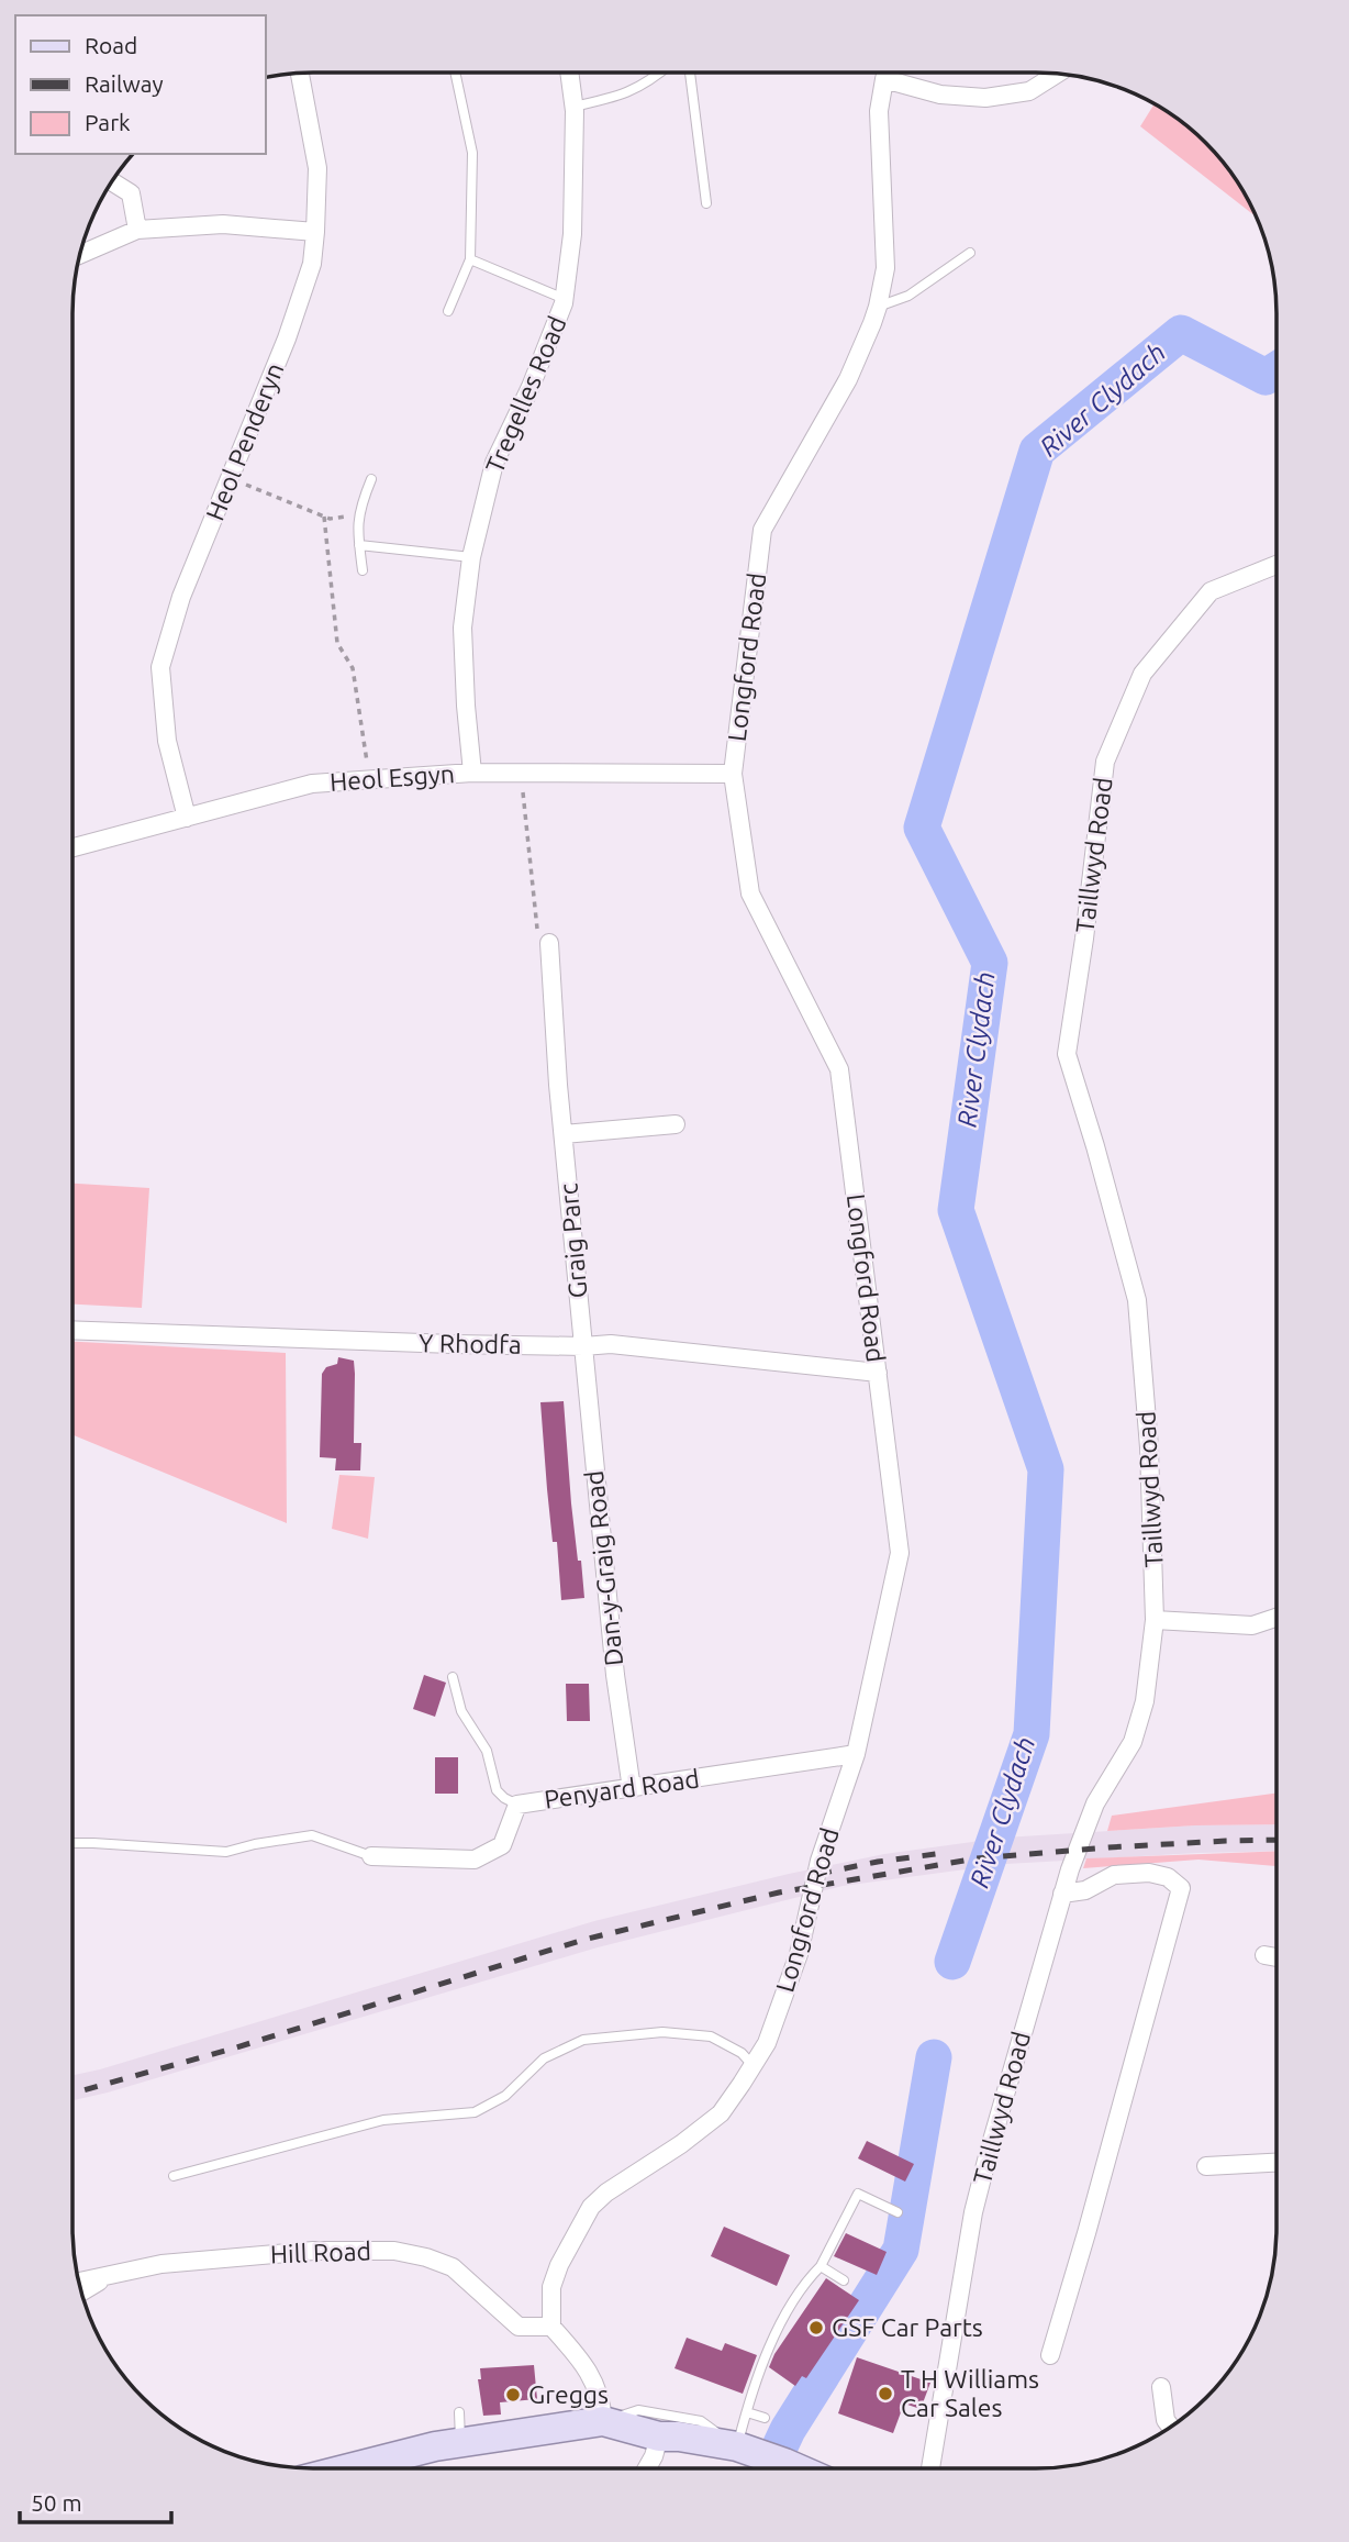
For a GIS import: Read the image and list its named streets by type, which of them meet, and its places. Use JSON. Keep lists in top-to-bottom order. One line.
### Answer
{"streets":{"street":["Tregelles Road","Heol Penderyn","Longford Road","Heol Esgyn","Taillwyd Road","Graig Parc","Y Rhodfa","Dan-y-Graig Road","Penyard Road","Hill Road"]},"crossings":[["Tregelles Road","Heol Esgyn"],["Heol Penderyn","Heol Esgyn"],["Longford Road","Heol Esgyn"],["Longford Road","Y Rhodfa"],["Longford Road","Penyard Road"],["Longford Road","Hill Road"],["Graig Parc","Y Rhodfa"],["Graig Parc","Dan-y-Graig Road"],["Y Rhodfa","Dan-y-Graig Road"],["Dan-y-Graig Road","Penyard Road"]],"water":["River Clydach"],"places":["GSF Car Parts","T H Williams Car Sales","Greggs"],"legend":["Road","Railway","Park"],"scale_bar":"50 m"}
